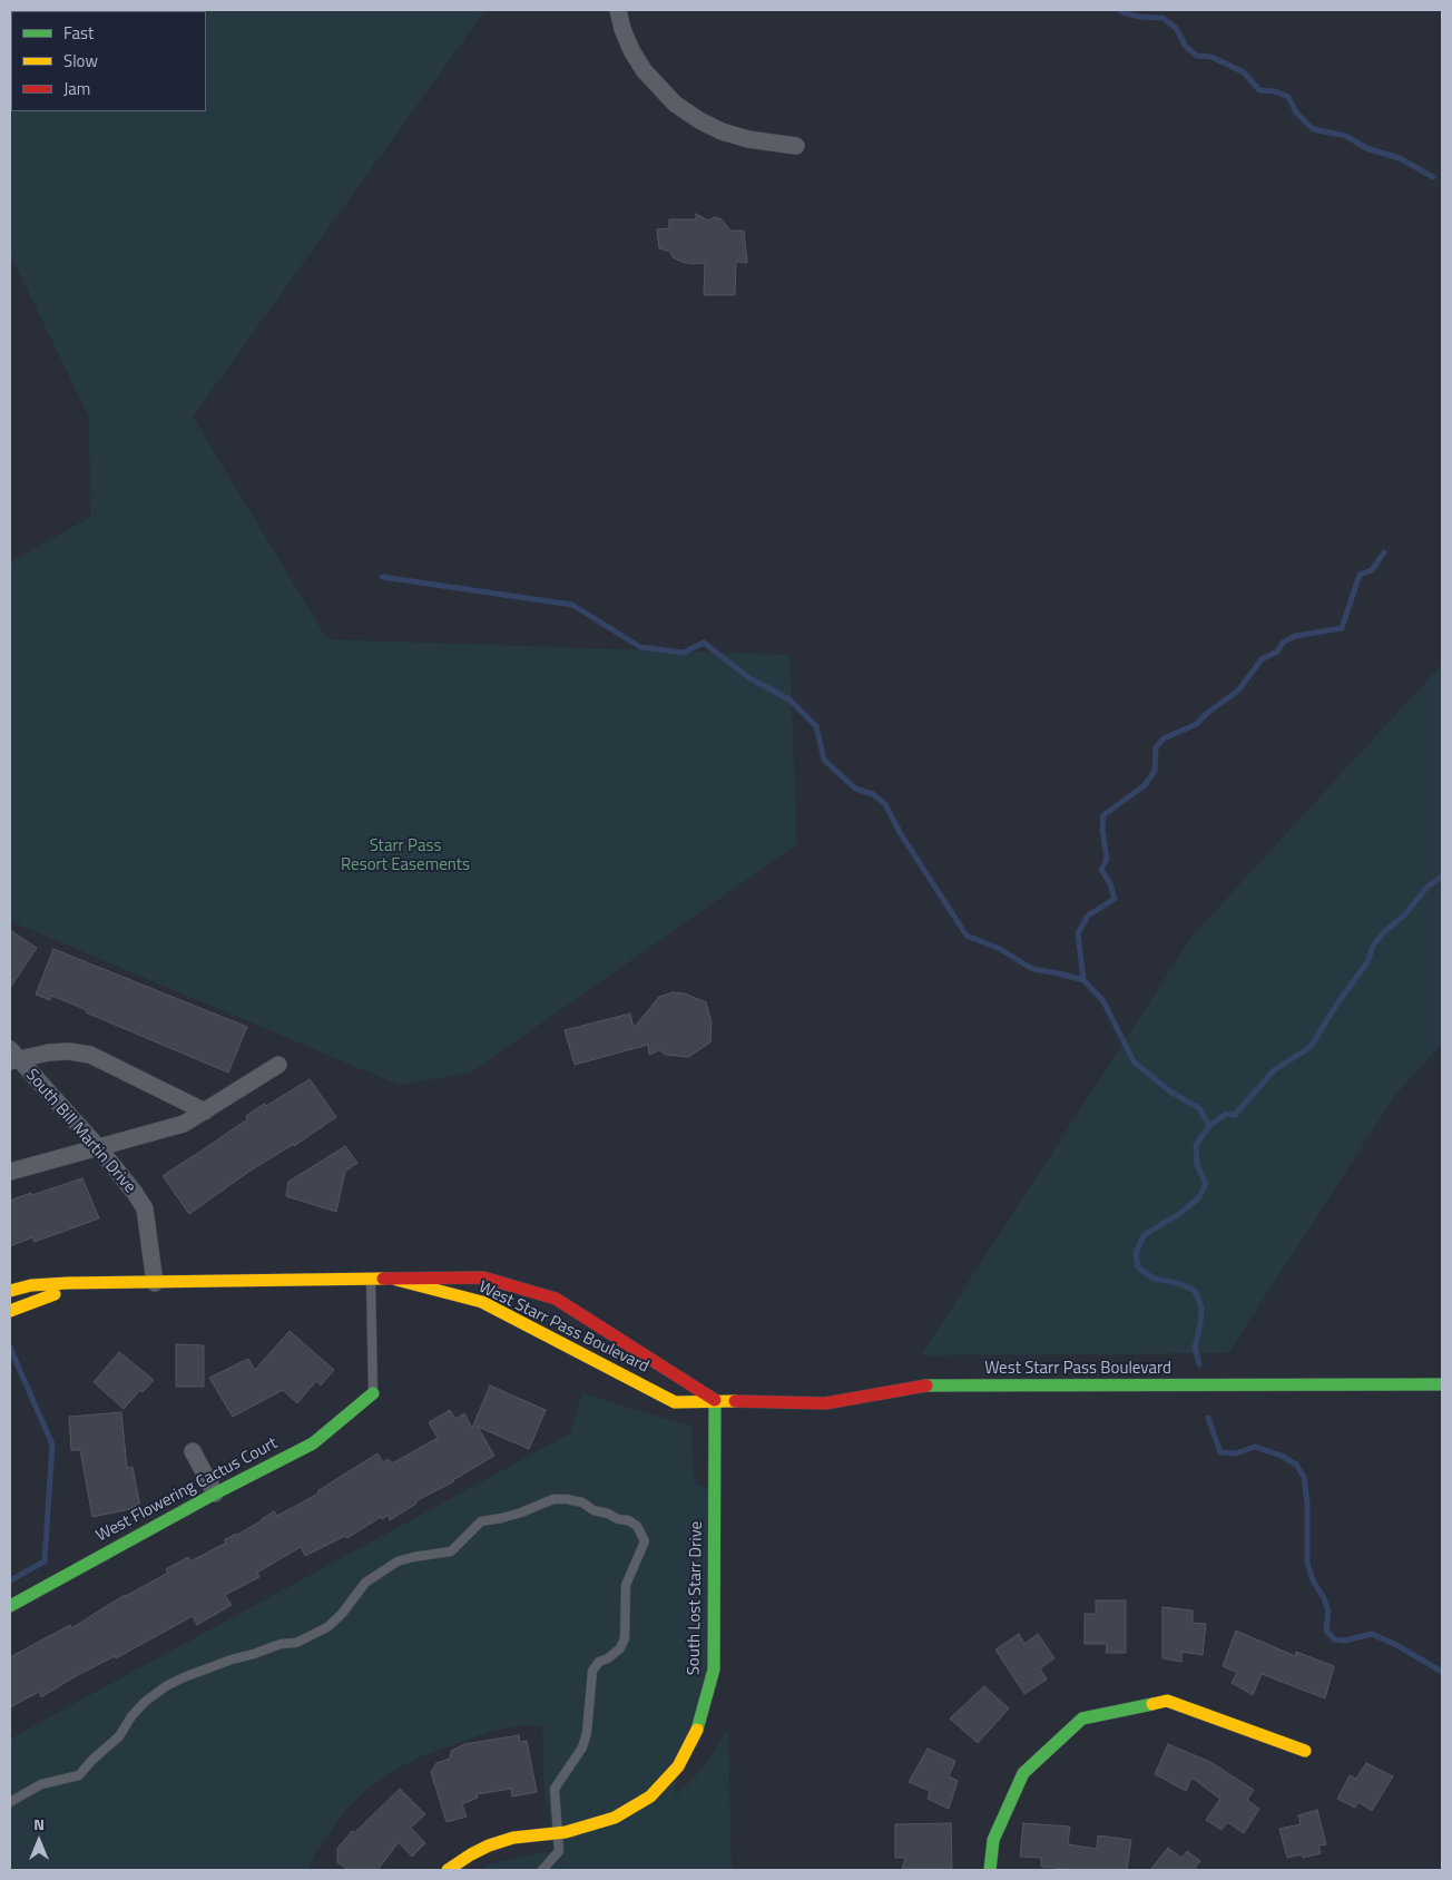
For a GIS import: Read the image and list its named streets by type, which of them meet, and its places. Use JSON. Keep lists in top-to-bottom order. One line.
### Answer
{"streets":{"street":["South Bill Martin Drive","West Starr Pass Boulevard","West Flowering Cactus Court","South Lost Starr Drive"]},"crossings":[["South Bill Martin Drive","West Starr Pass Boulevard"],["West Starr Pass Boulevard","South Lost Starr Drive"]],"parks":["Starr Pass Resort Easements"],"legend":["Fast","Slow","Jam"],"north":"top"}
